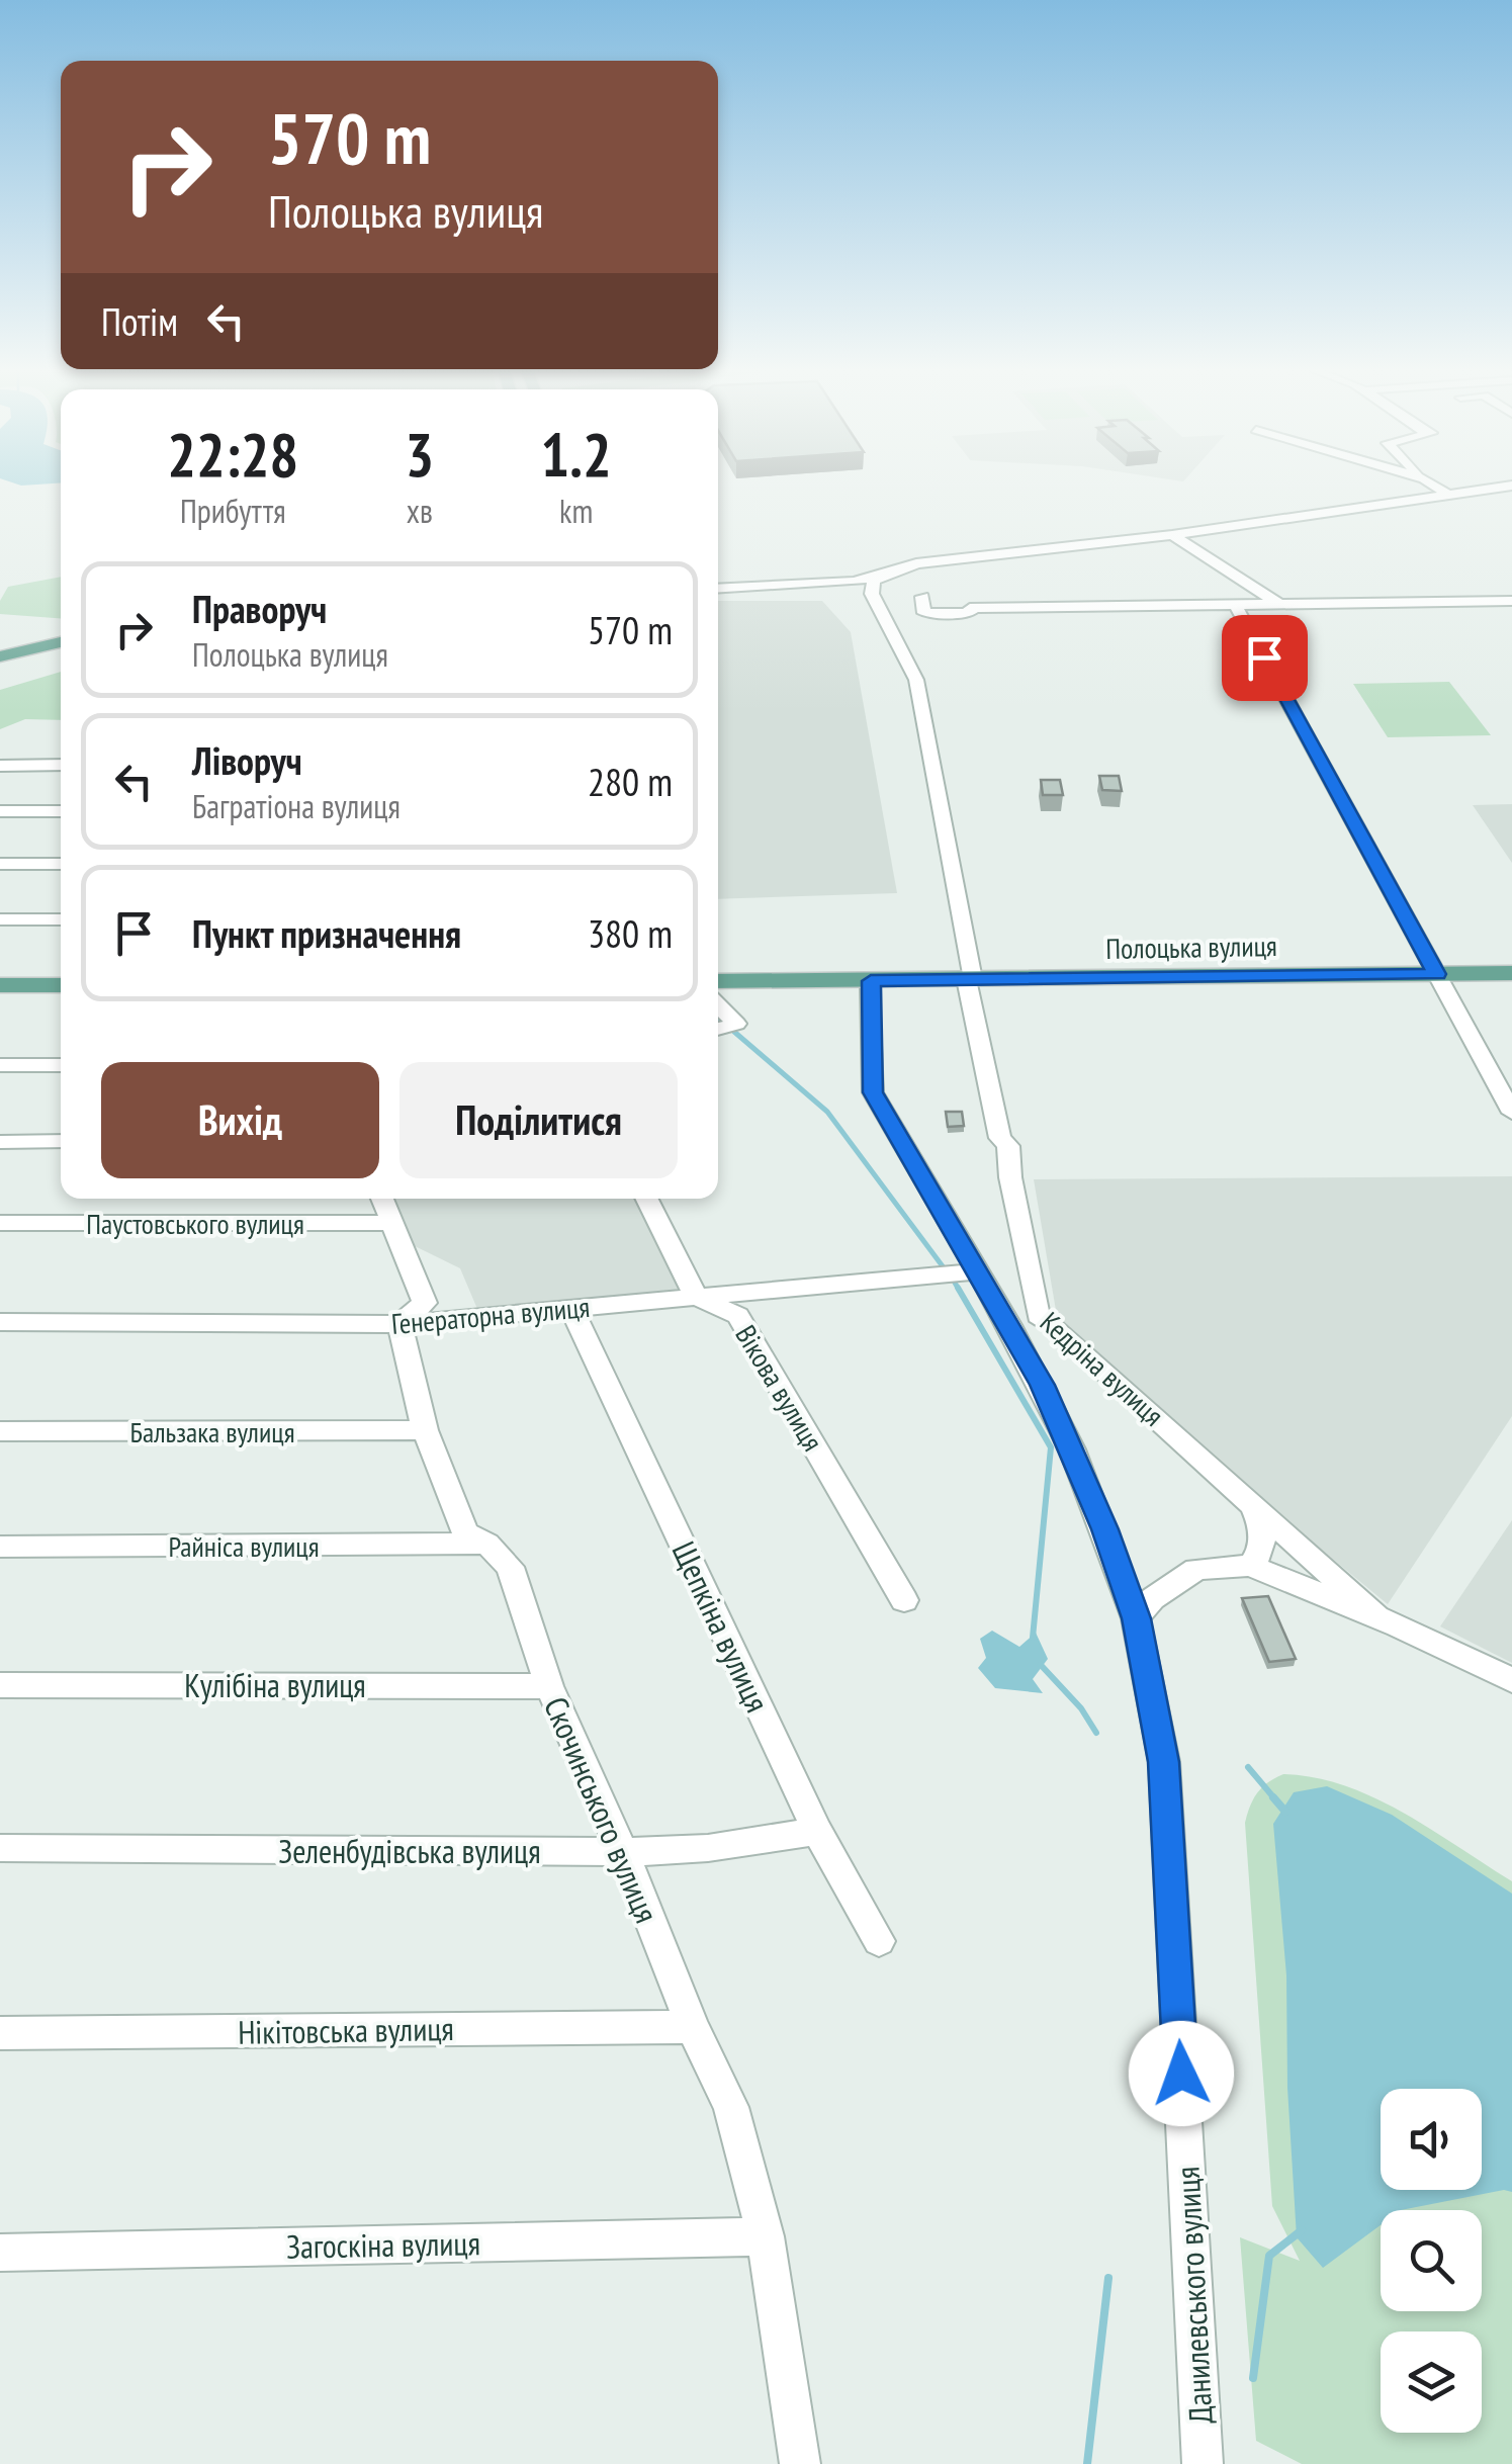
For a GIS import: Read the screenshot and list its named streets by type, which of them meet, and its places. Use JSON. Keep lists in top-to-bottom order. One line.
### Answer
{"streets":{"main road":["Полоцька вулиця"],"street":["Паустовського вулиця","Генераторна вулиця","Кедріна вулиця","Вікова вулиця","Бальзака вулиця","Райніса вулиця","Щепкіна вулиця","Кулібіна вулиця","Скочинського вулиця","Зеленбудівська вулиця","Нікітовська вулиця","Загоскіна вулиця","Данилевського вулиця"]},"crossings":[["Полоцька вулиця","Кедріна вулиця"],["Полоцька вулиця","Данилевського вулиця"],["Генераторна вулиця","Вікова вулиця"],["Генераторна вулиця","Щепкіна вулиця"],["Генераторна вулиця","Скочинського вулиця"],["Генераторна вулиця","Данилевського вулиця"],["Кедріна вулиця","Данилевського вулиця"],["Бальзака вулиця","Скочинського вулиця"],["Райніса вулиця","Скочинського вулиця"],["Щепкіна вулиця","Зеленбудівська вулиця"],["Кулібіна вулиця","Скочинського вулиця"],["Скочинського вулиця","Зеленбудівська вулиця"],["Скочинського вулиця","Нікітовська вулиця"],["Скочинського вулиця","Загоскіна вулиця"]],"page":{"turn":["570 m","Полоцька вулиця"],"then":"Потім","eta":["22:28","Прибуття","3","хв","1.2","km"],"list":[{"name":"Праворуч","note":"Полоцька вулиця","value":"570 m"},{"name":"Ліворуч","note":"Багратіона вулиця","value":"280 m"},{"name":"Пункт призначення","value":"380 m"}],"buttons":["Вихід","Поділитися"]}}
